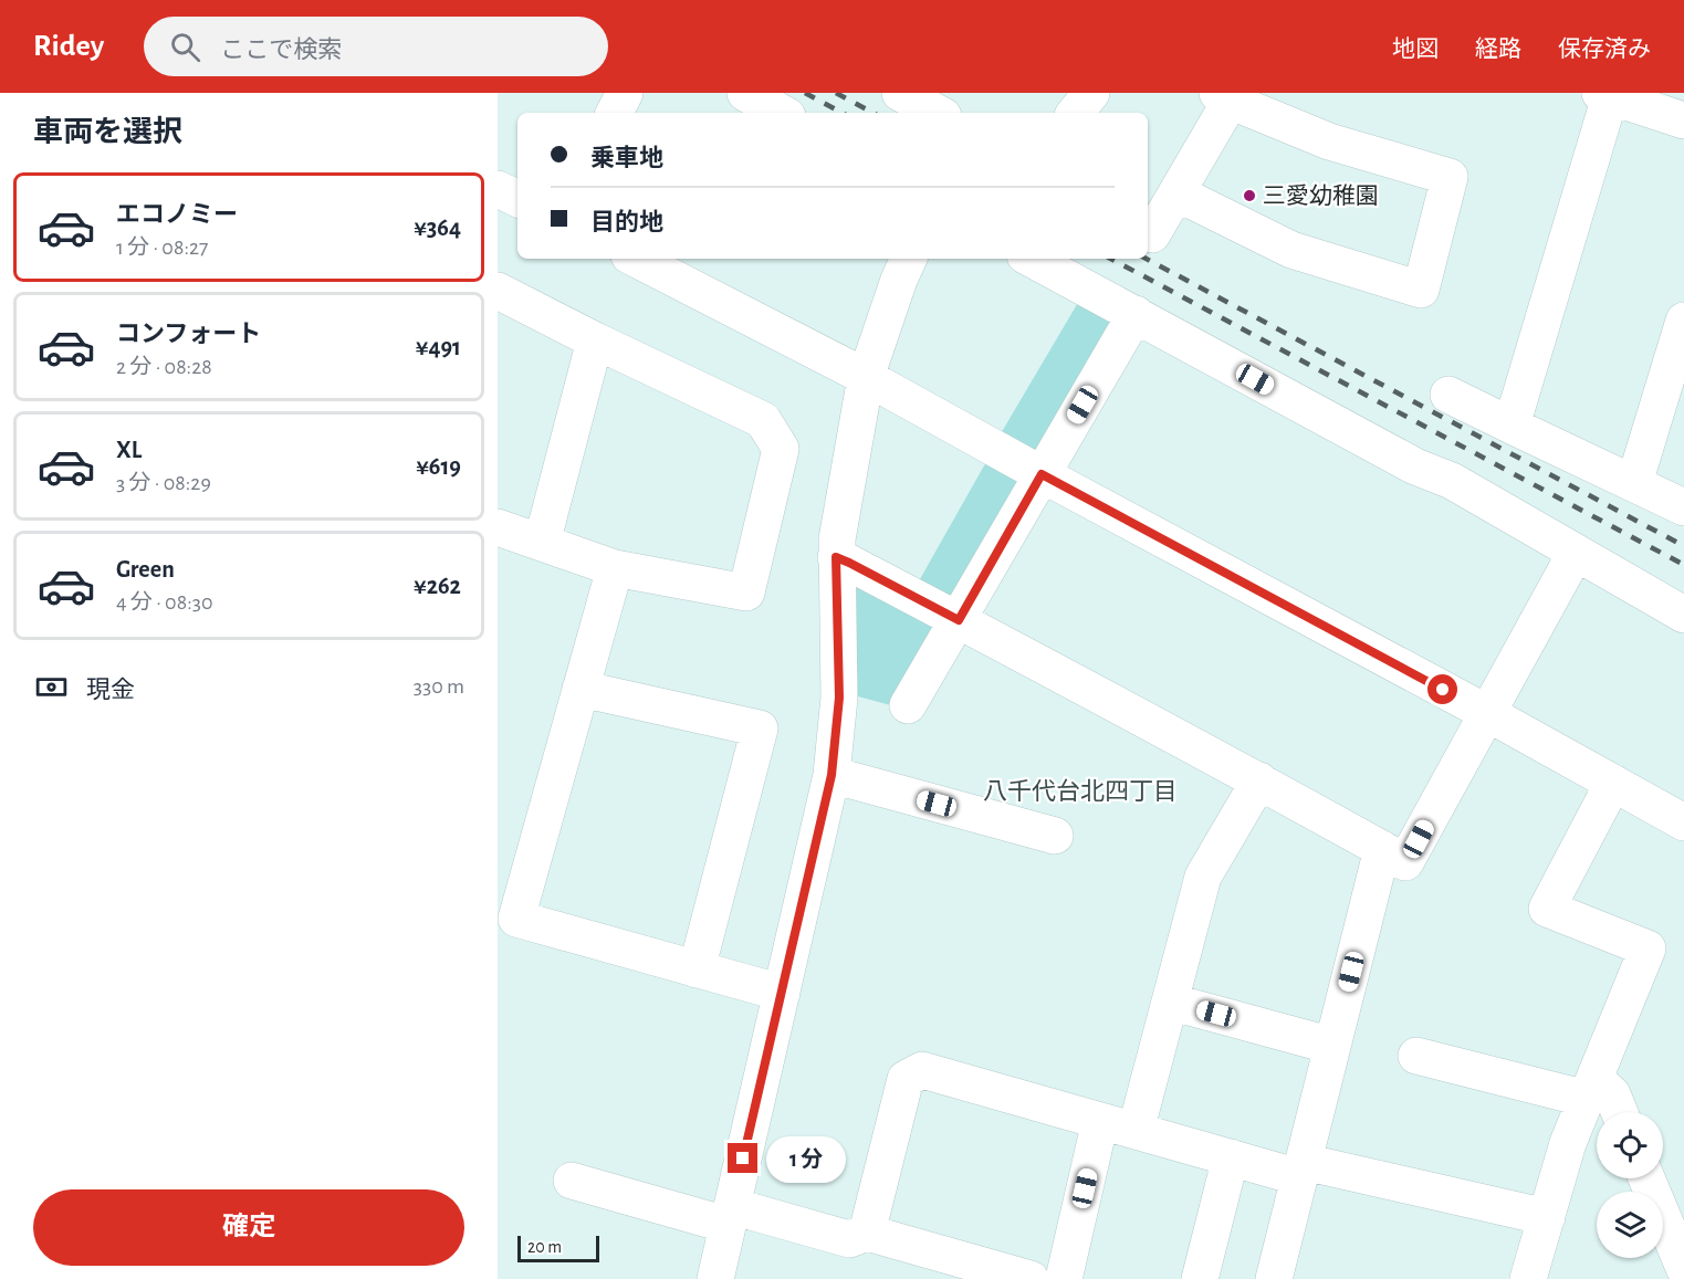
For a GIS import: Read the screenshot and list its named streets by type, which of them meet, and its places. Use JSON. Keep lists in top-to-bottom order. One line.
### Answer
{"districts":["八千代台北四丁目"],"places":["三愛幼稚園"],"scale_bar":"20 m","page":{"header":"Ridey","search":"ここで検索","nav":["地図","経路","保存済み"],"heading":"車両を選択","banner":["乗車地","目的地"],"list":[{"name":"エコノミー","note":"1 分 · 08:27","value":"¥364"},{"name":"コンフォート","note":"2 分 · 08:28","value":"¥491"},{"name":"XL","note":"3 分 · 08:29","value":"¥619"},{"name":"Green","note":"4 分 · 08:30","value":"¥262"}],"pay":["現金","330 m"],"bubble":"1 分","buttons":"確定","scale":"20 m"}}
